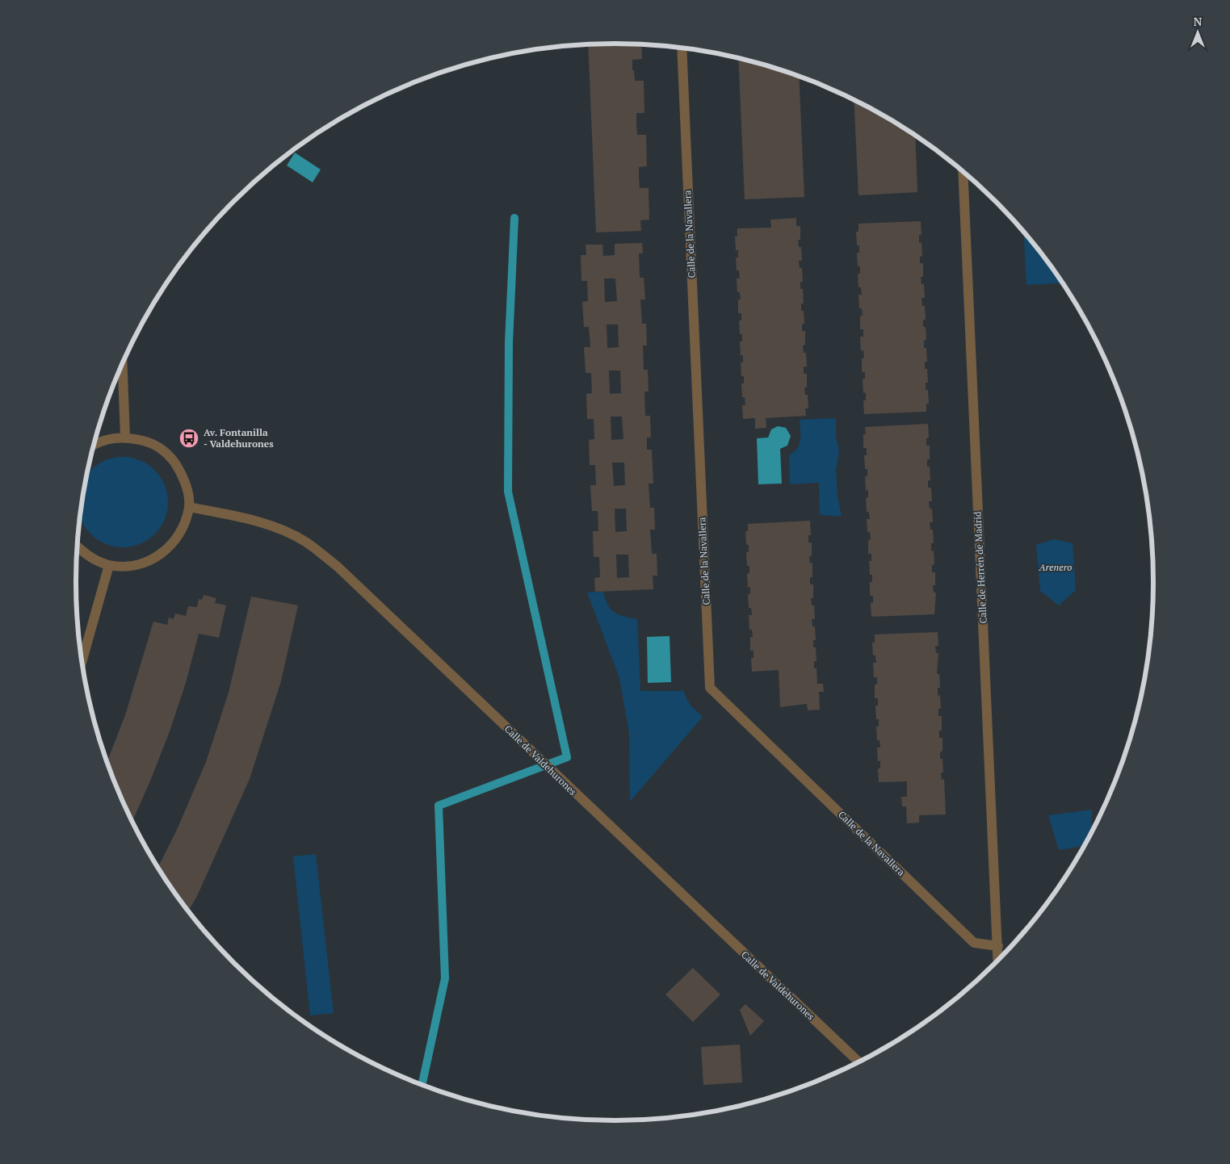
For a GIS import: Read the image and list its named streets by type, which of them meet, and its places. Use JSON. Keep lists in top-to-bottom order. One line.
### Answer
{"streets":{"street":["Calle de la Navallera","Calle de Herrén de Madrid","Calle de Valdehurones"]},"crossings":[["Calle de la Navallera","Calle de Herrén de Madrid"]],"parks":["Arenero"],"places":{"bus stop":["Av. Fontanilla - Valdehurones"]},"north":"top"}
